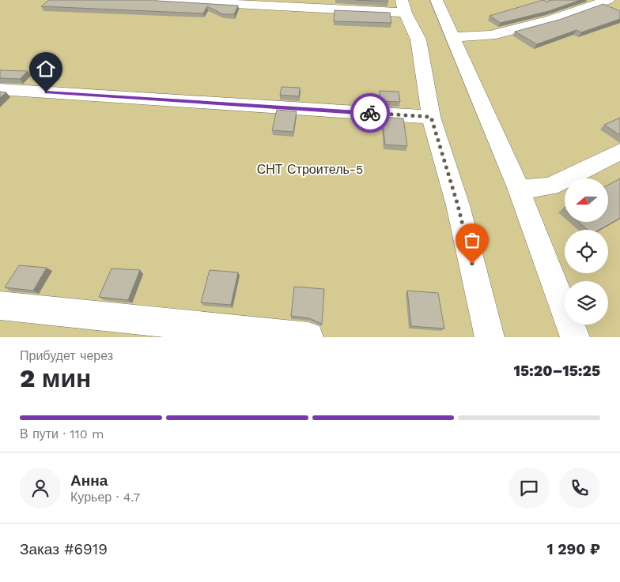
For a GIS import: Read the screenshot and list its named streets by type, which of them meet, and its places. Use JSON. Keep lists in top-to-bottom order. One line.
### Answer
{"parks":["СНТ Строитель-5"],"north":"left","page":{"heading":["2 мин","Прибудет через","15:20–15:25"],"panel":["Анна","Курьер · 4.7","Заказ #6919","1 290 ₽"],"bar":"В пути · 110 m"}}
